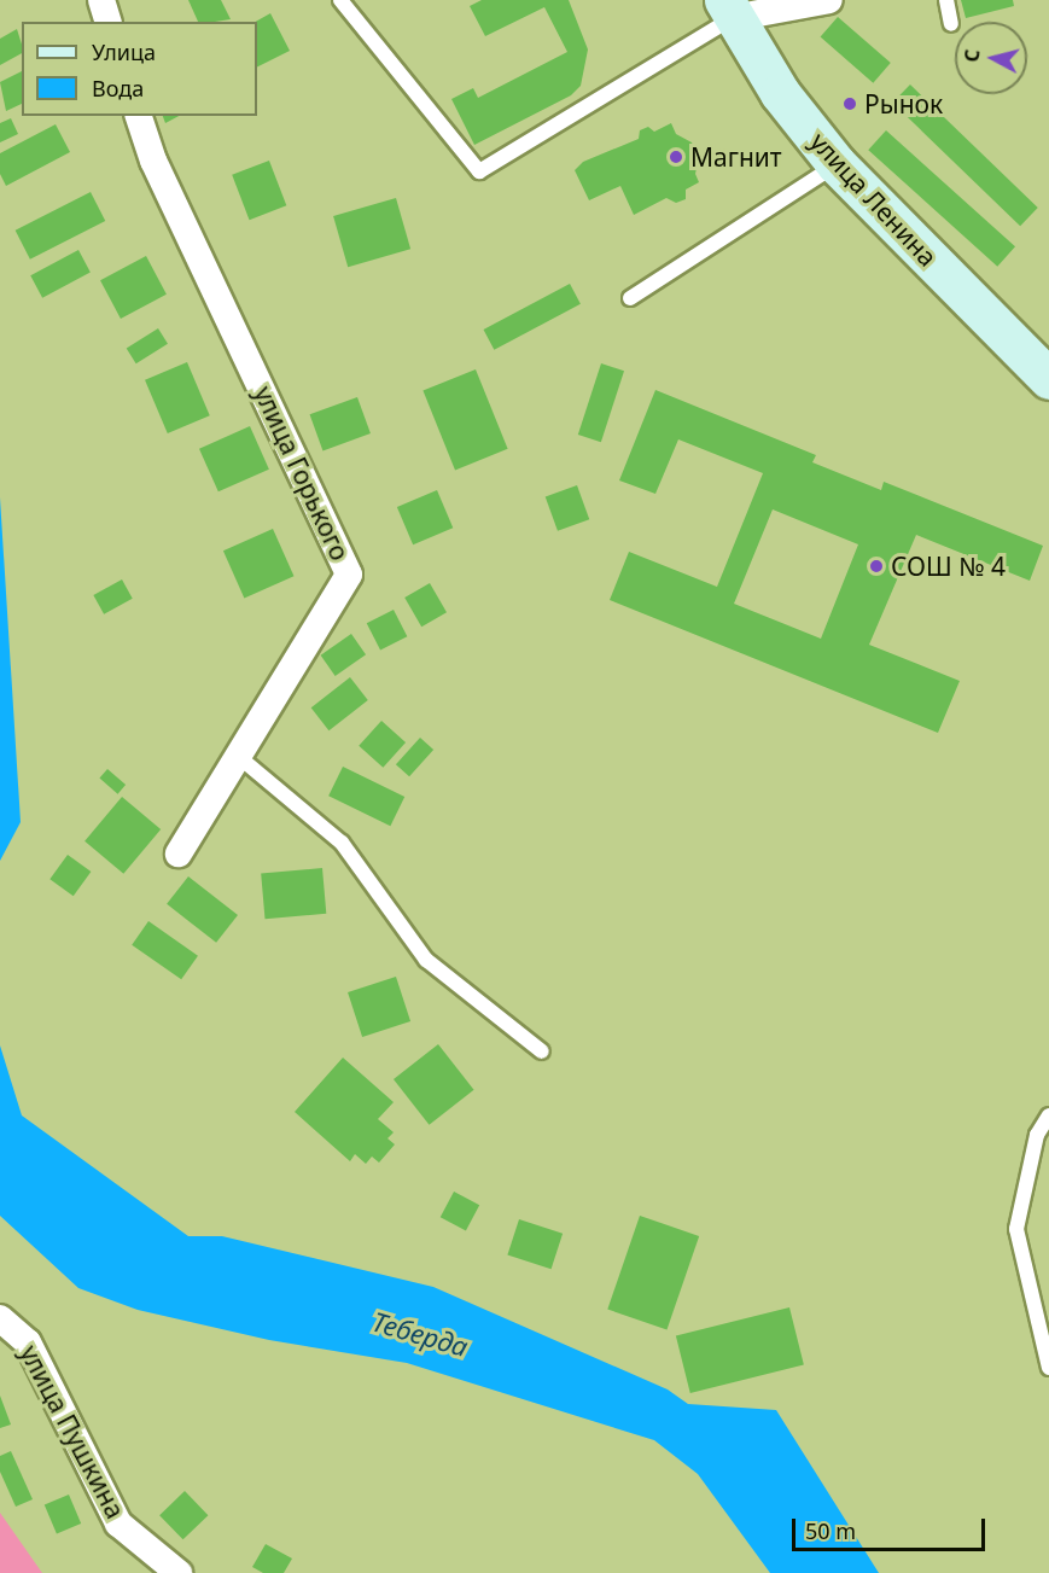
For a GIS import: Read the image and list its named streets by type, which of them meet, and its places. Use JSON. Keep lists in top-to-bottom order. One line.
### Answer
{"streets":{"main road":["улица Ленина"],"street":["улица Горького","улица Пушкина"]},"water":["Теберда"],"places":["Рынок","Магнит","СОШ № 4"],"legend":["Улица","Вода"],"scale_bar":"50 m","north":"left"}
